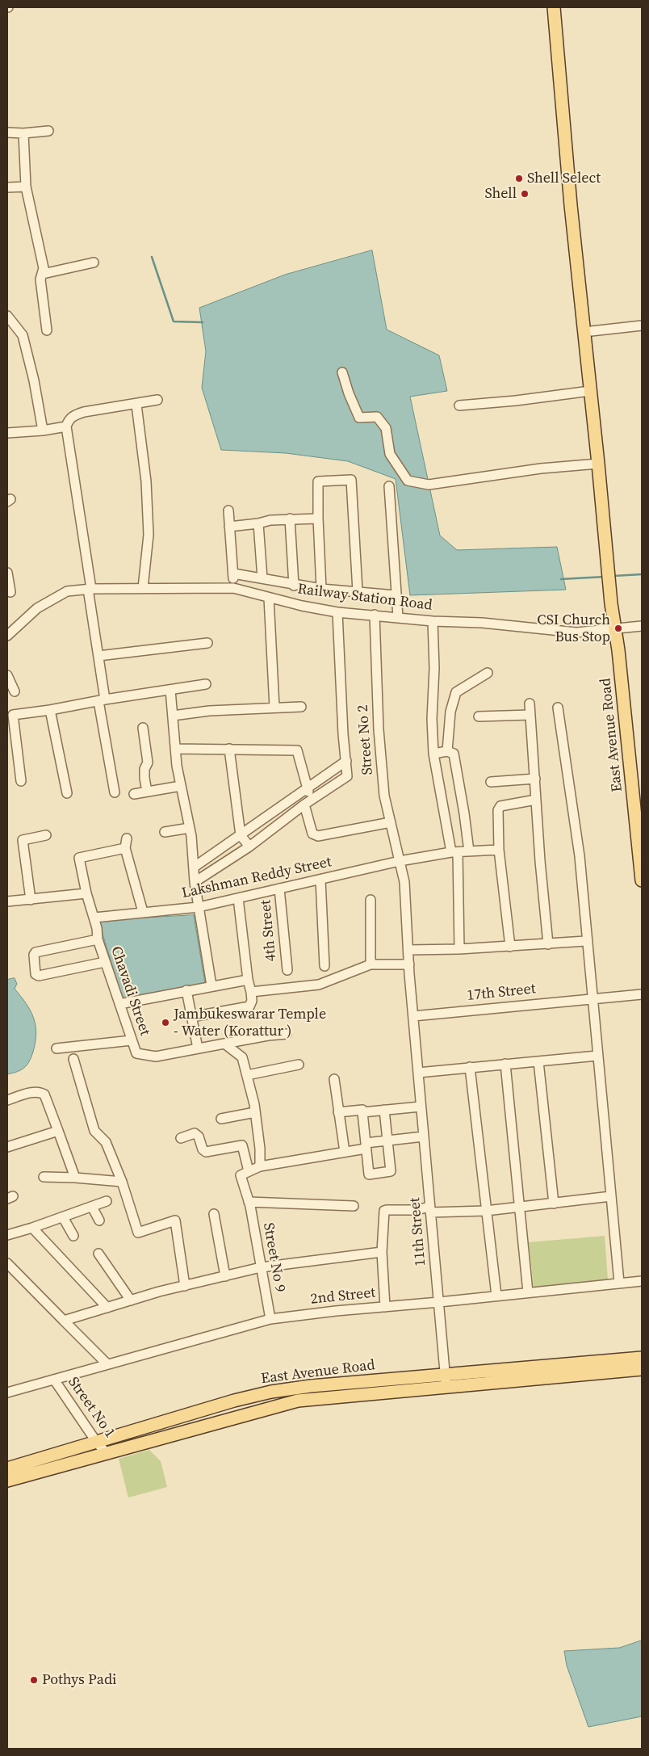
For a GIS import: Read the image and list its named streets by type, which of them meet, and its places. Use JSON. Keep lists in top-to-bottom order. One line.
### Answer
{"streets":{"main road":["East Avenue Road"],"street":["Railway Station Road","Street No 2","Lakshman Reddy Street","4th Street","Chavadi Street","17th Street","11th Street","Street No 9","2nd Street","Street No 1"]},"crossings":[["Railway Station Road","East Avenue Road"],["Railway Station Road","Street No 2"],["East Avenue Road","11th Street"],["East Avenue Road","Street No 1"],["Street No 2","Lakshman Reddy Street"],["Street No 2","11th Street"],["Lakshman Reddy Street","4th Street"],["Lakshman Reddy Street","Chavadi Street"],["17th Street","11th Street"],["11th Street","2nd Street"],["Street No 9","2nd Street"],["2nd Street","Street No 1"]],"places":["Shell Select","Shell","CSI Church Bus Stop","Jambukeswarar Temple - Water (Korattur )","Pothys Padi"]}
